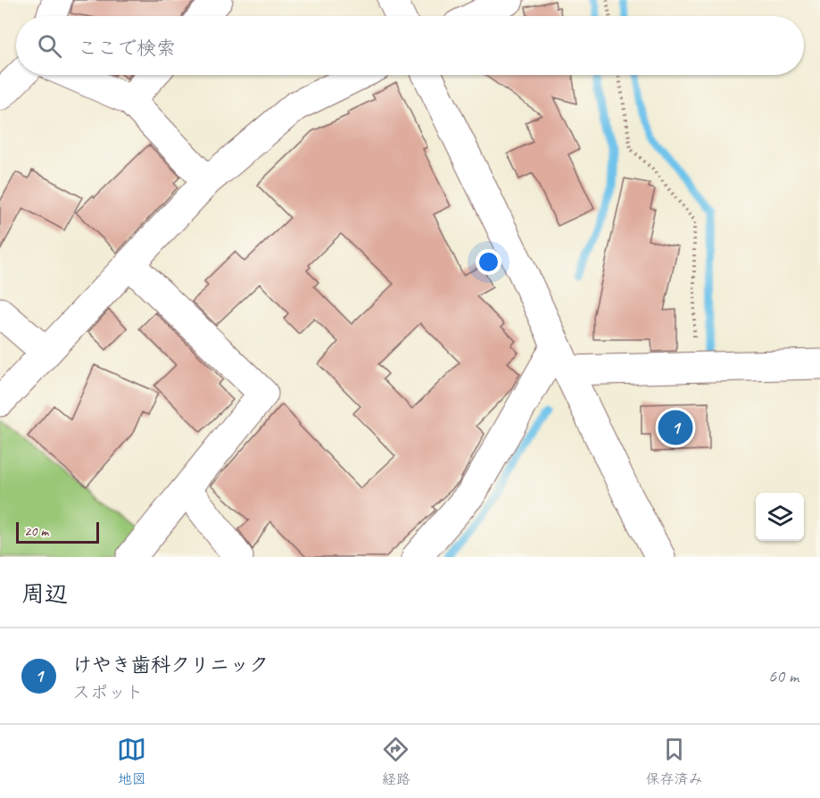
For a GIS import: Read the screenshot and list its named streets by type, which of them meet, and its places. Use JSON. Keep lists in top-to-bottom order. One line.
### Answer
{"scale_bar":"20 m","page":{"search":"ここで検索","pins":"1","scale":"20 m","heading":"周辺","list":[{"mark":"1","name":"けやき歯科クリニック","note":"スポット","value":"60 m"}],"nav":["地図","経路","保存済み"]}}
